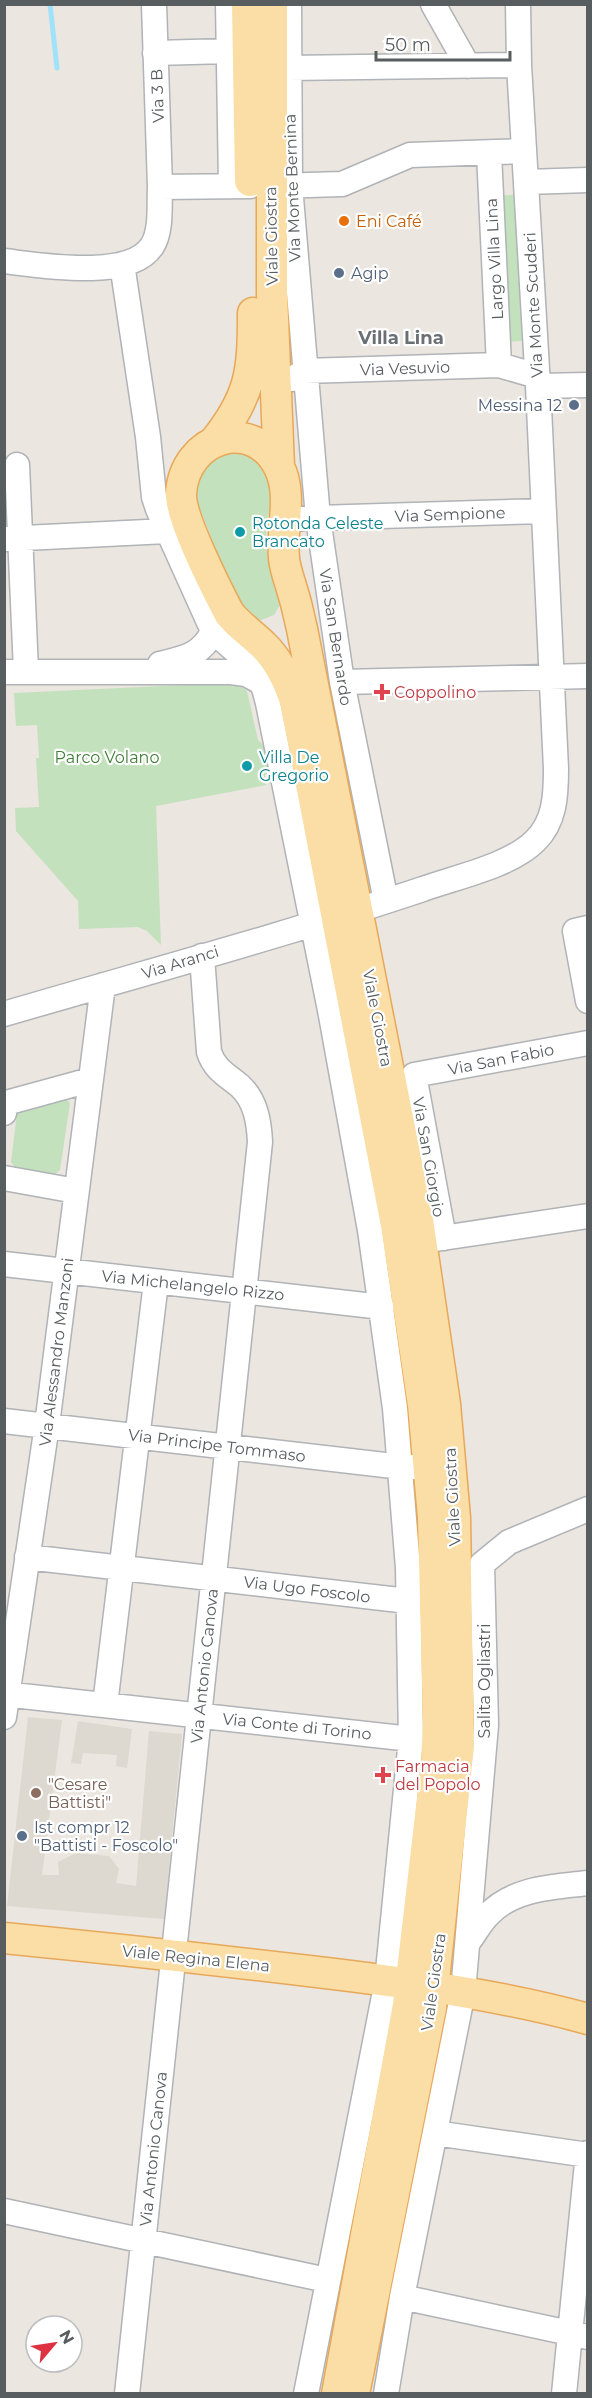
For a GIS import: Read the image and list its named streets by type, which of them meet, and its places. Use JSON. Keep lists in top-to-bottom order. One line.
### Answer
{"streets":{"main road":["Viale Giostra","Viale Regina Elena"],"street":["Via 3 B","Via Monte Bernina","Largo Villa Lina","Via Monte Scuderi","Via Vesuvio","Via Sempione","Via San Bernardo","Via Aranci","Via San Fabio","Via San Giorgio","Via Michelangelo Rizzo","Via Alessandro Manzoni","Via Principe Tommaso","Via Ugo Foscolo","Via Antonio Canova","Salita Ogliastri","Via Conte di Torino"]},"crossings":[["Via Monte Bernina","Viale Giostra"],["Via Monte Bernina","Via Vesuvio"],["Via Monte Bernina","Via San Bernardo"],["Viale Giostra","Via Vesuvio"],["Viale Giostra","Via Sempione"],["Viale Giostra","Via Aranci"],["Viale Giostra","Via San Giorgio"],["Viale Giostra","Via Michelangelo Rizzo"],["Viale Giostra","Via Principe Tommaso"],["Viale Giostra","Via Ugo Foscolo"],["Viale Giostra","Salita Ogliastri"],["Viale Giostra","Via Conte di Torino"],["Viale Giostra","Viale Regina Elena"],["Largo Villa Lina","Via Vesuvio"],["Via Monte Scuderi","Via Vesuvio"],["Via Monte Scuderi","Via Sempione"],["Via Monte Scuderi","Via San Bernardo"],["Via Monte Scuderi","Via Aranci"],["Via Vesuvio","Via San Bernardo"],["Via Sempione","Via San Bernardo"],["Via San Bernardo","Via Aranci"],["Via Aranci","Via Alessandro Manzoni"],["Via Aranci","Via Antonio Canova"],["Via San Fabio","Via San Giorgio"],["Via Michelangelo Rizzo","Via Alessandro Manzoni"],["Via Michelangelo Rizzo","Via Antonio Canova"],["Via Alessandro Manzoni","Via Principe Tommaso"],["Via Alessandro Manzoni","Via Ugo Foscolo"],["Via Alessandro Manzoni","Via Conte di Torino"],["Via Principe Tommaso","Via Antonio Canova"],["Via Ugo Foscolo","Via Antonio Canova"],["Via Antonio Canova","Via Conte di Torino"],["Via Antonio Canova","Viale Regina Elena"],["Salita Ogliastri","Viale Regina Elena"]],"districts":["Villa Lina"],"parks":["Parco Volano"],"places":{"other":["Eni Café","Agip","Messina 12","Rotonda Celeste Brancato","Villa De Gregorio","\"Cesare Battisti\"","Ist compr 12 \"Battisti - Foscolo\""],"health":["Coppolino","Farmacia del Popolo"]},"scale_bar":"50 m","north":"top right"}
